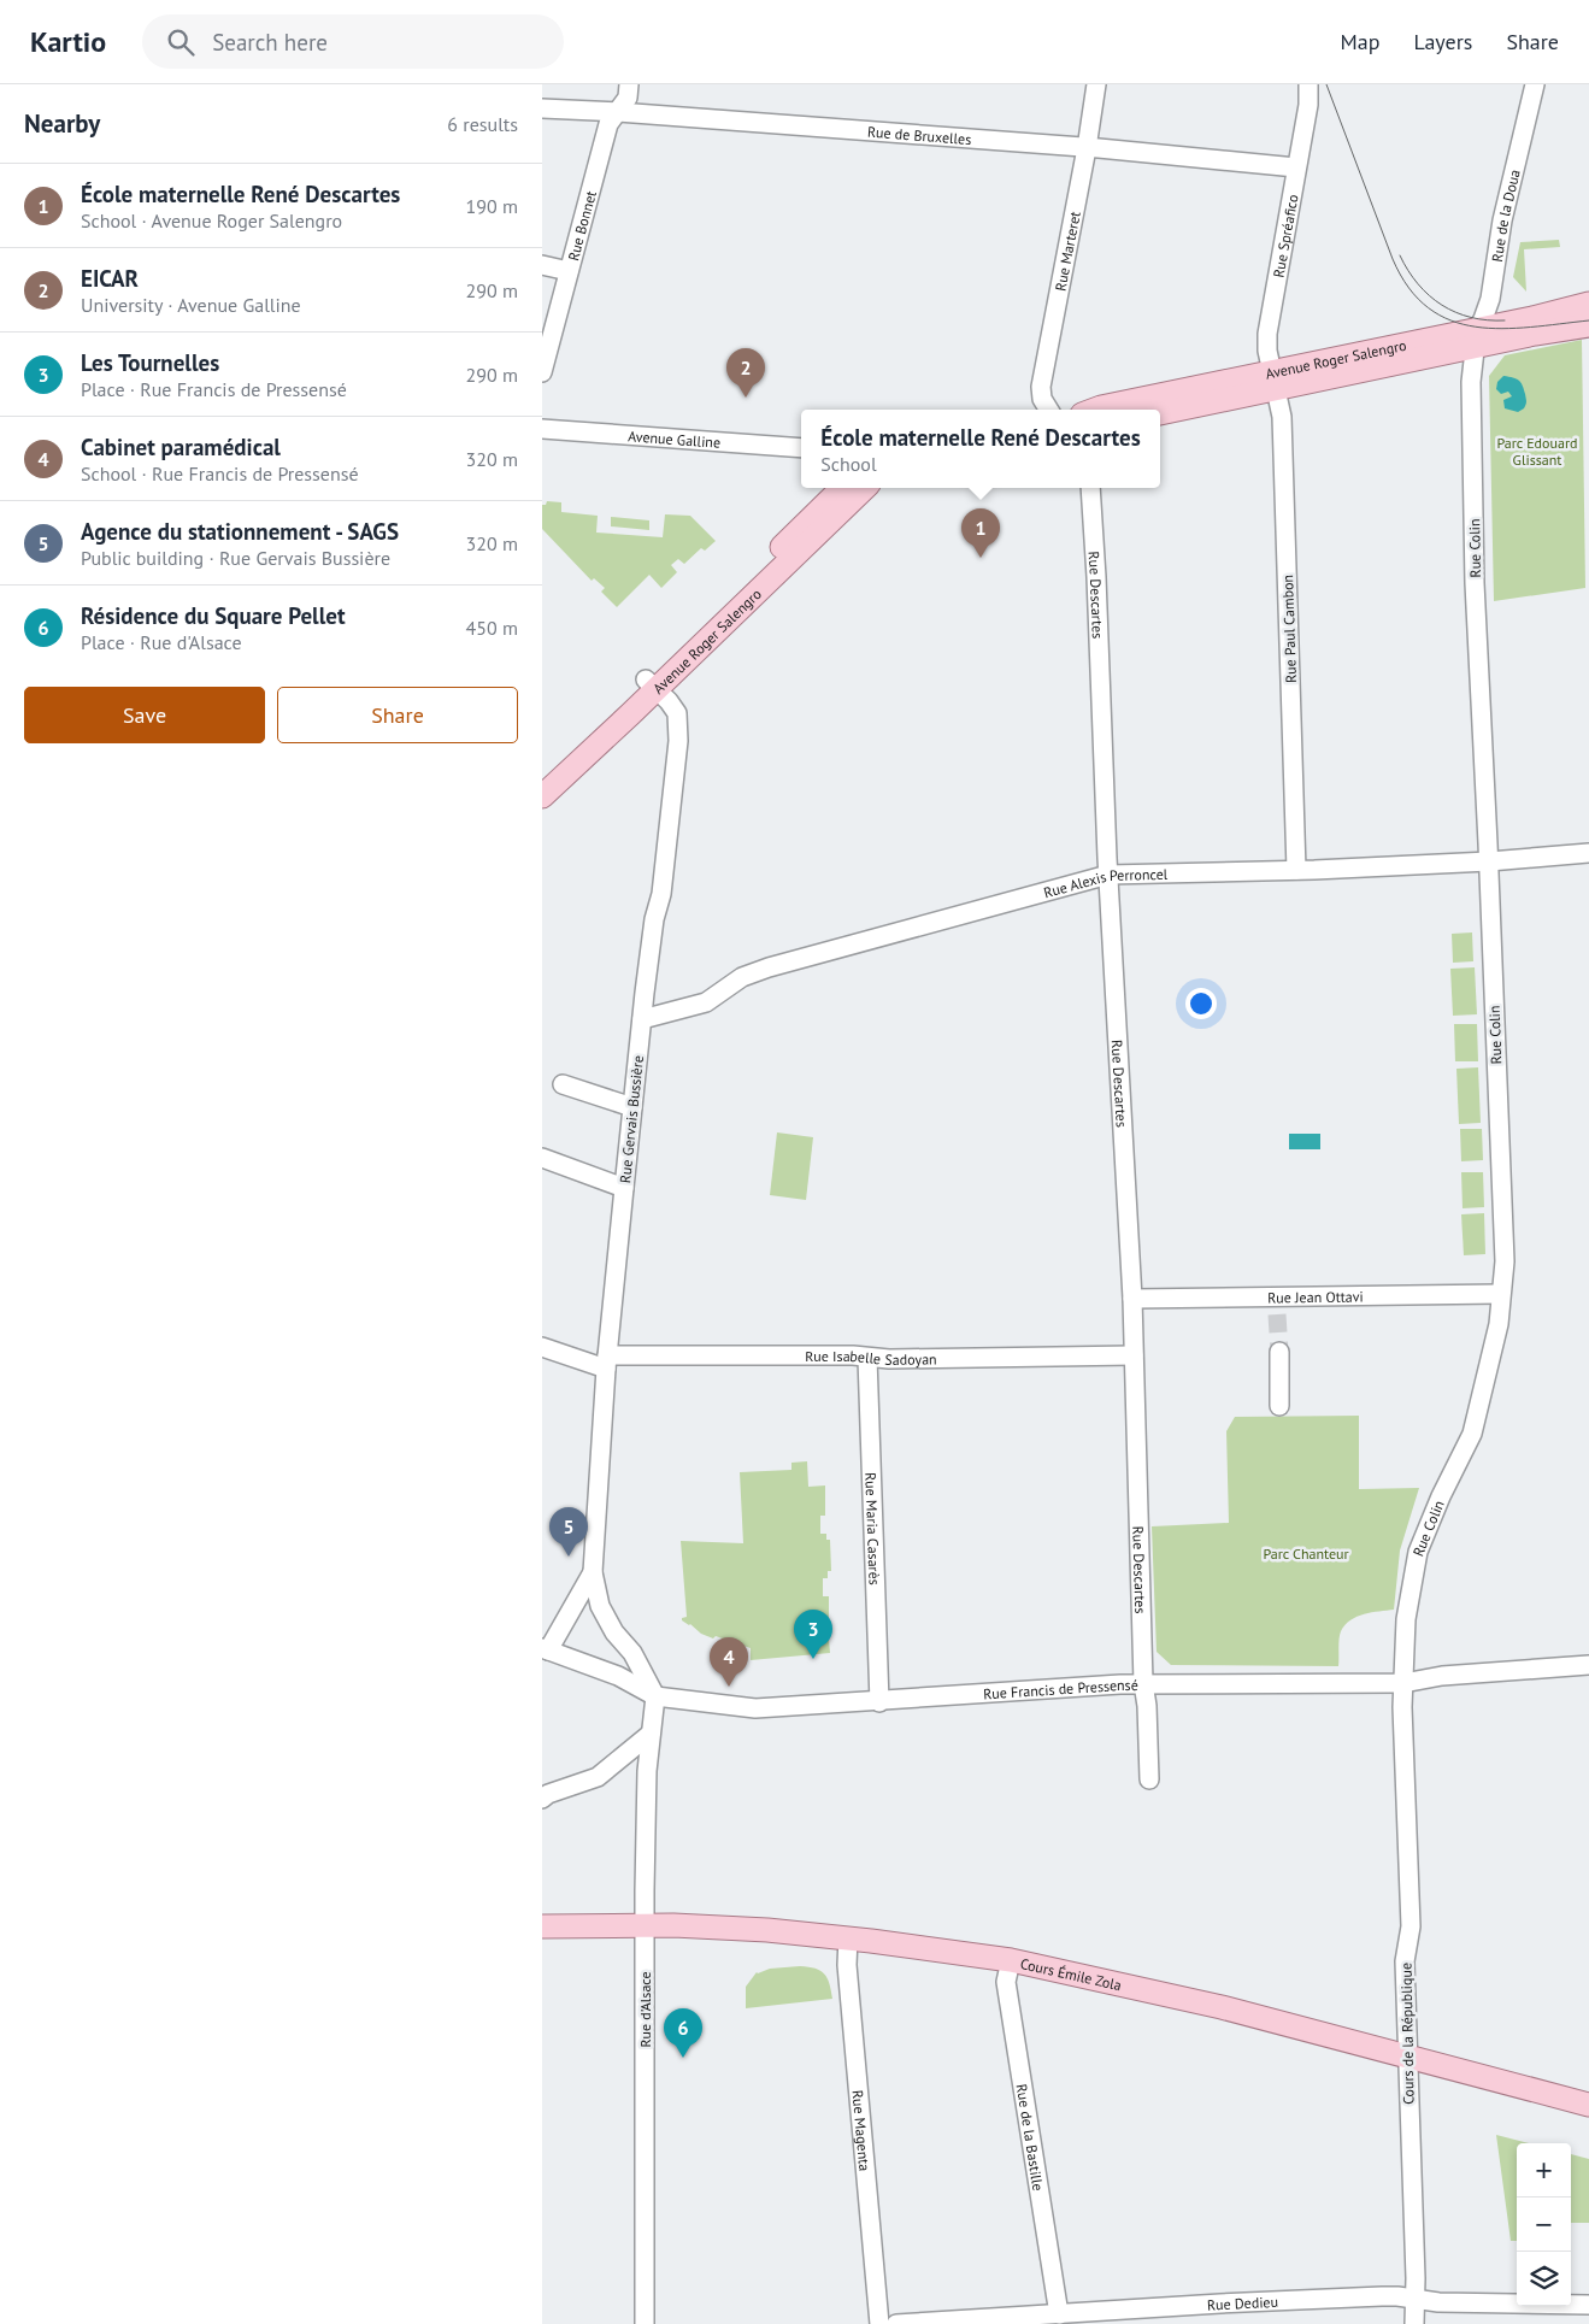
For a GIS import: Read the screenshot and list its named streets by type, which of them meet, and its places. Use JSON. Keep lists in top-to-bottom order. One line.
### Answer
{"streets":{"main road":["Avenue Roger Salengro","Cours Émile Zola"],"street":["Rue de Bruxelles","Rue de la Doua","Rue Bonnet","Rue Spréafico","Rue Marteret","Avenue Galline","Rue Colin","Rue Descartes","Rue Paul Cambon","Rue Alexis Perroncel","Rue Gervais Bussière","Rue Jean Ottavi","Rue Isabelle Sadoyan","Rue Maria Casarès","Rue Francis de Pressensé","Rue d'Alsace","Cours de la République","Rue Magenta","Rue de la Bastille","Rue Dedieu"]},"crossings":[["Rue de Bruxelles","Rue Bonnet"],["Rue de Bruxelles","Rue Spréafico"],["Rue de Bruxelles","Rue Marteret"],["Rue de la Doua","Avenue Roger Salengro"],["Rue de la Doua","Rue Colin"],["Rue Spréafico","Avenue Roger Salengro"],["Rue Spréafico","Rue Paul Cambon"],["Avenue Roger Salengro","Rue Colin"],["Avenue Roger Salengro","Rue Paul Cambon"],["Avenue Roger Salengro","Rue Gervais Bussière"],["Rue Colin","Rue Alexis Perroncel"],["Rue Colin","Rue Jean Ottavi"],["Rue Colin","Rue Francis de Pressensé"],["Rue Colin","Cours de la République"],["Rue Descartes","Rue Alexis Perroncel"],["Rue Descartes","Rue Jean Ottavi"],["Rue Descartes","Rue Isabelle Sadoyan"],["Rue Descartes","Rue Francis de Pressensé"],["Rue Paul Cambon","Rue Alexis Perroncel"],["Rue Alexis Perroncel","Rue Gervais Bussière"],["Rue Gervais Bussière","Rue Isabelle Sadoyan"],["Rue Gervais Bussière","Rue Francis de Pressensé"],["Rue Gervais Bussière","Rue d'Alsace"],["Rue Isabelle Sadoyan","Rue Maria Casarès"],["Rue Maria Casarès","Rue Francis de Pressensé"],["Rue Francis de Pressensé","Rue d'Alsace"],["Cours Émile Zola","Rue d'Alsace"],["Cours Émile Zola","Cours de la République"],["Cours Émile Zola","Rue Magenta"],["Cours Émile Zola","Rue de la Bastille"],["Cours de la République","Rue Dedieu"],["Rue de la Bastille","Rue Dedieu"]],"parks":["Parc Edouard Glissant","Parc Chanteur"],"page":{"header":"Kartio","search":"Search here","nav":["Map","Layers","Share"],"heading":["Nearby","6 results"],"list":[{"mark":"1","name":"École maternelle René Descartes","note":"School · Avenue Roger Salengro","value":"190 m"},{"mark":"2","name":"EICAR","note":"University · Avenue Galline","value":"290 m"},{"mark":"3","name":"Les Tournelles","note":"Place · Rue Francis de Pressensé","value":"290 m"},{"mark":"4","name":"Cabinet paramédical","note":"School · Rue Francis de Pressensé","value":"320 m"},{"mark":"5","name":"Agence du stationnement - SAGS","note":"Public building · Rue Gervais Bussière","value":"320 m"},{"mark":"6","name":"Résidence du Square Pellet","note":"Place · Rue d'Alsace","value":"450 m"}],"pins":["2","1","5","3","4","6"],"popup":["École maternelle René Descartes","School"],"buttons":["Save","Share"],"map_buttons":["+","−"]}}
